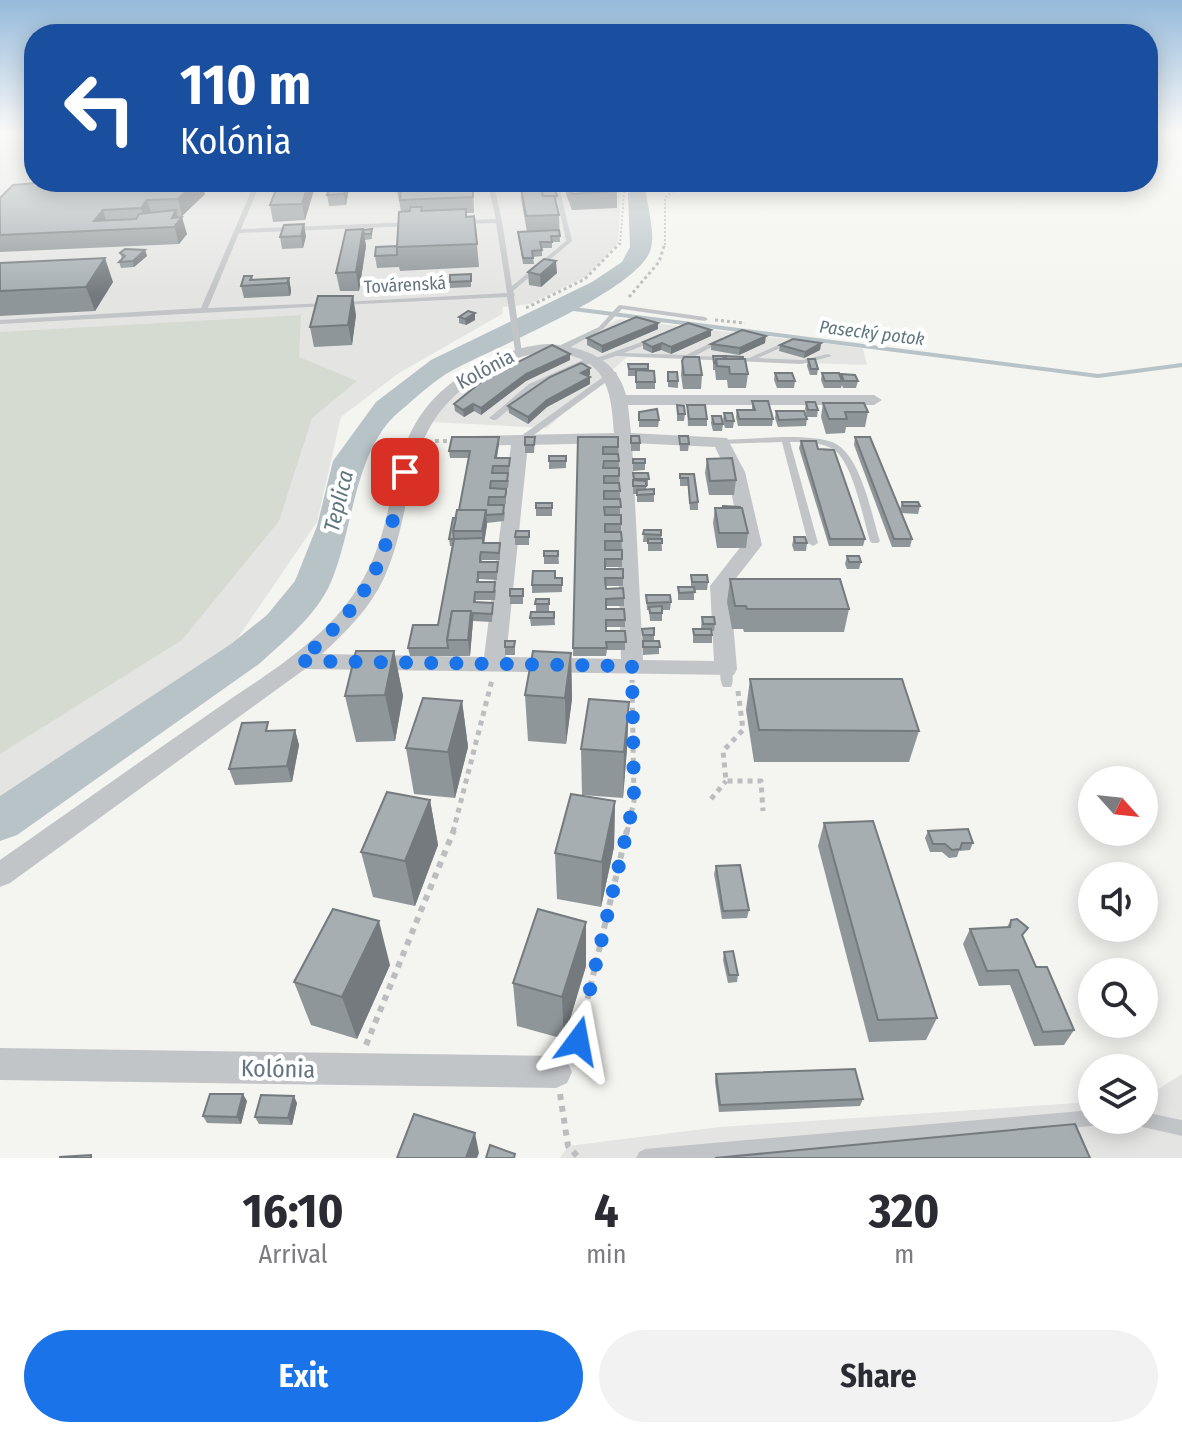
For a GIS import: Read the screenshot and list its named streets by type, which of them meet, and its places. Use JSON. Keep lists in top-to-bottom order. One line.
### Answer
{"streets":{"street":["Kolónia"],"lane":["Továrenská"]},"water":["Pasecký potok","Teplica"],"north":"bottom right","page":{"turn":["110 m","Kolónia"],"eta":["16:10","Arrival","4","min","320","m"],"buttons":["Exit","Share"]}}
